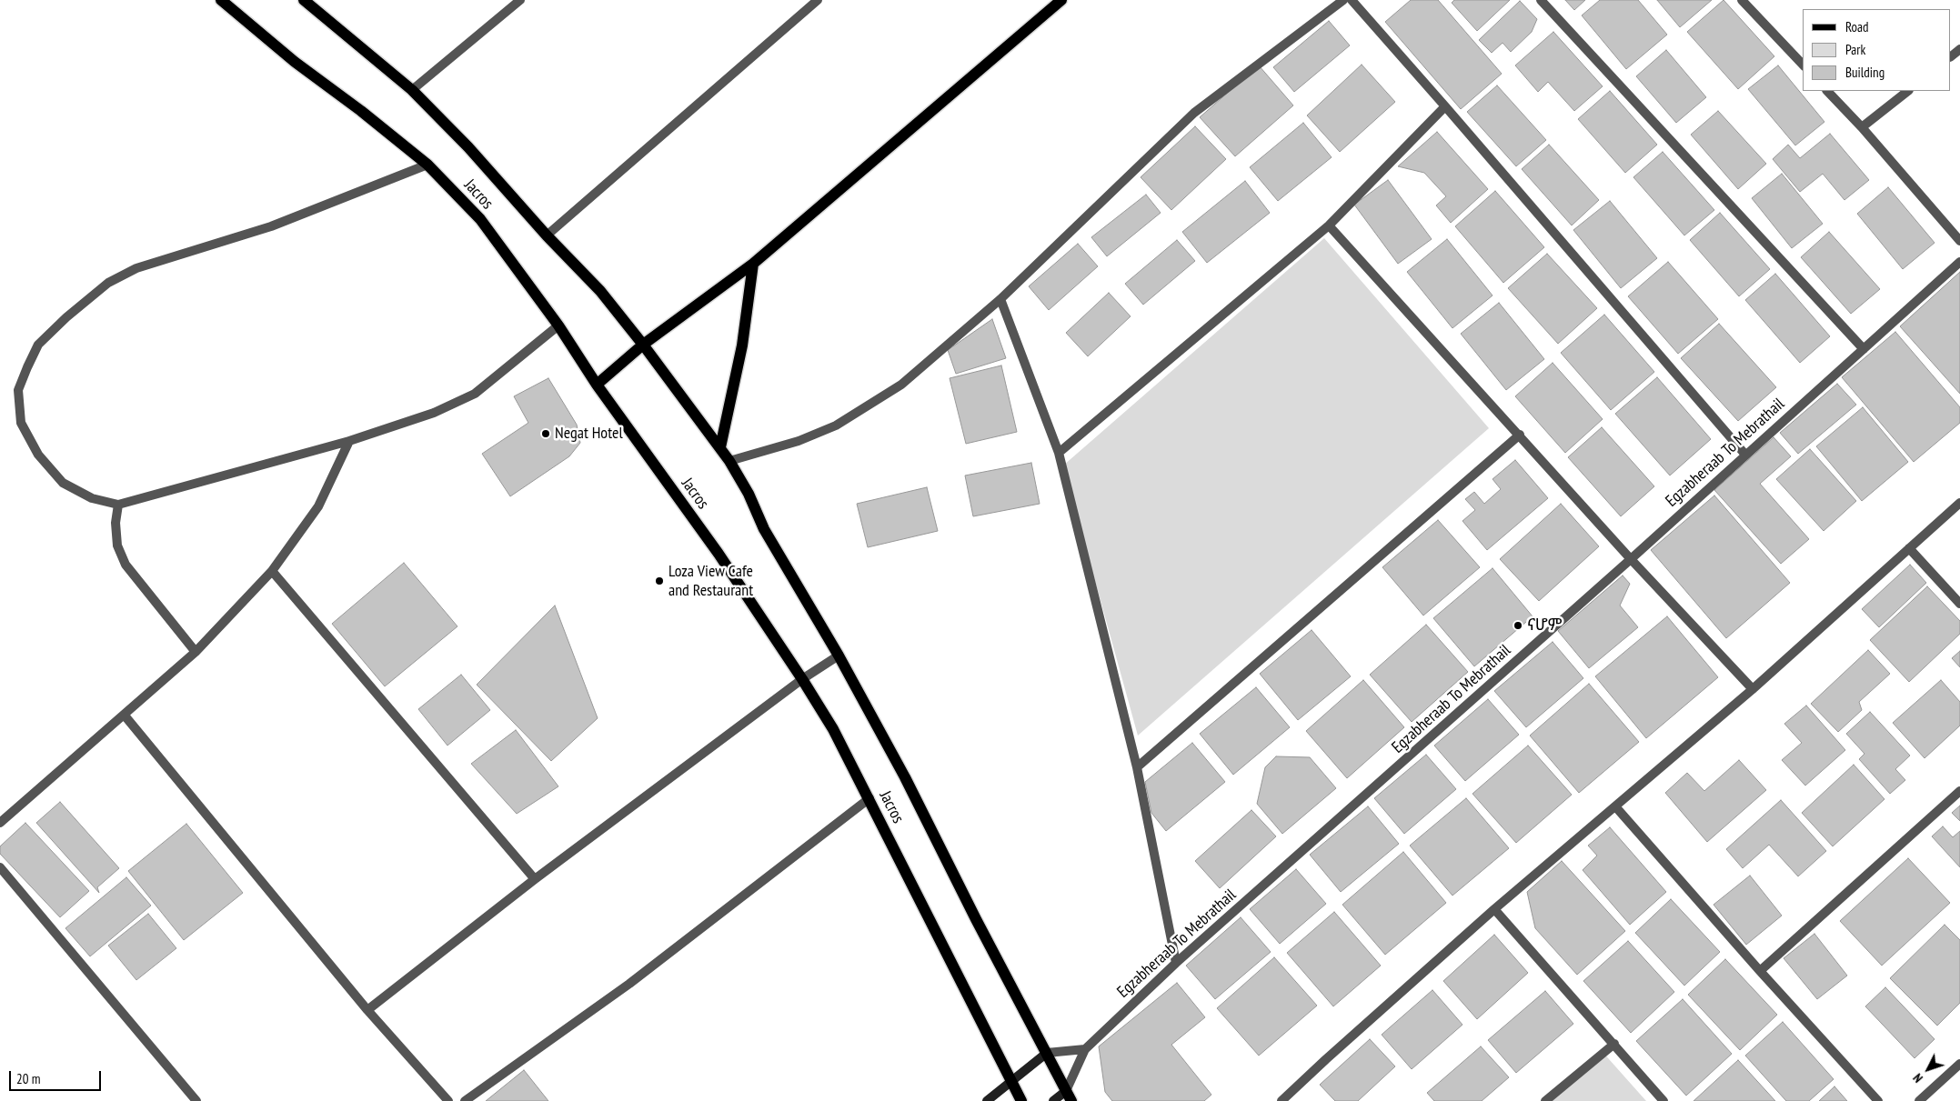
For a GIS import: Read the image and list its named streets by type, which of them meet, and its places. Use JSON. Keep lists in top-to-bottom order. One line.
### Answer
{"streets":{"main road":["Jacros"],"street":["Egzabheraab To Mebrathail"]},"crossings":[["Jacros","Egzabheraab To Mebrathail"]],"places":["Negat Hotel","Loza View Cafe and Restaurant","ናሆም"],"legend":["Road","Park","Building"],"scale_bar":"20 m","north":"bottom left"}
